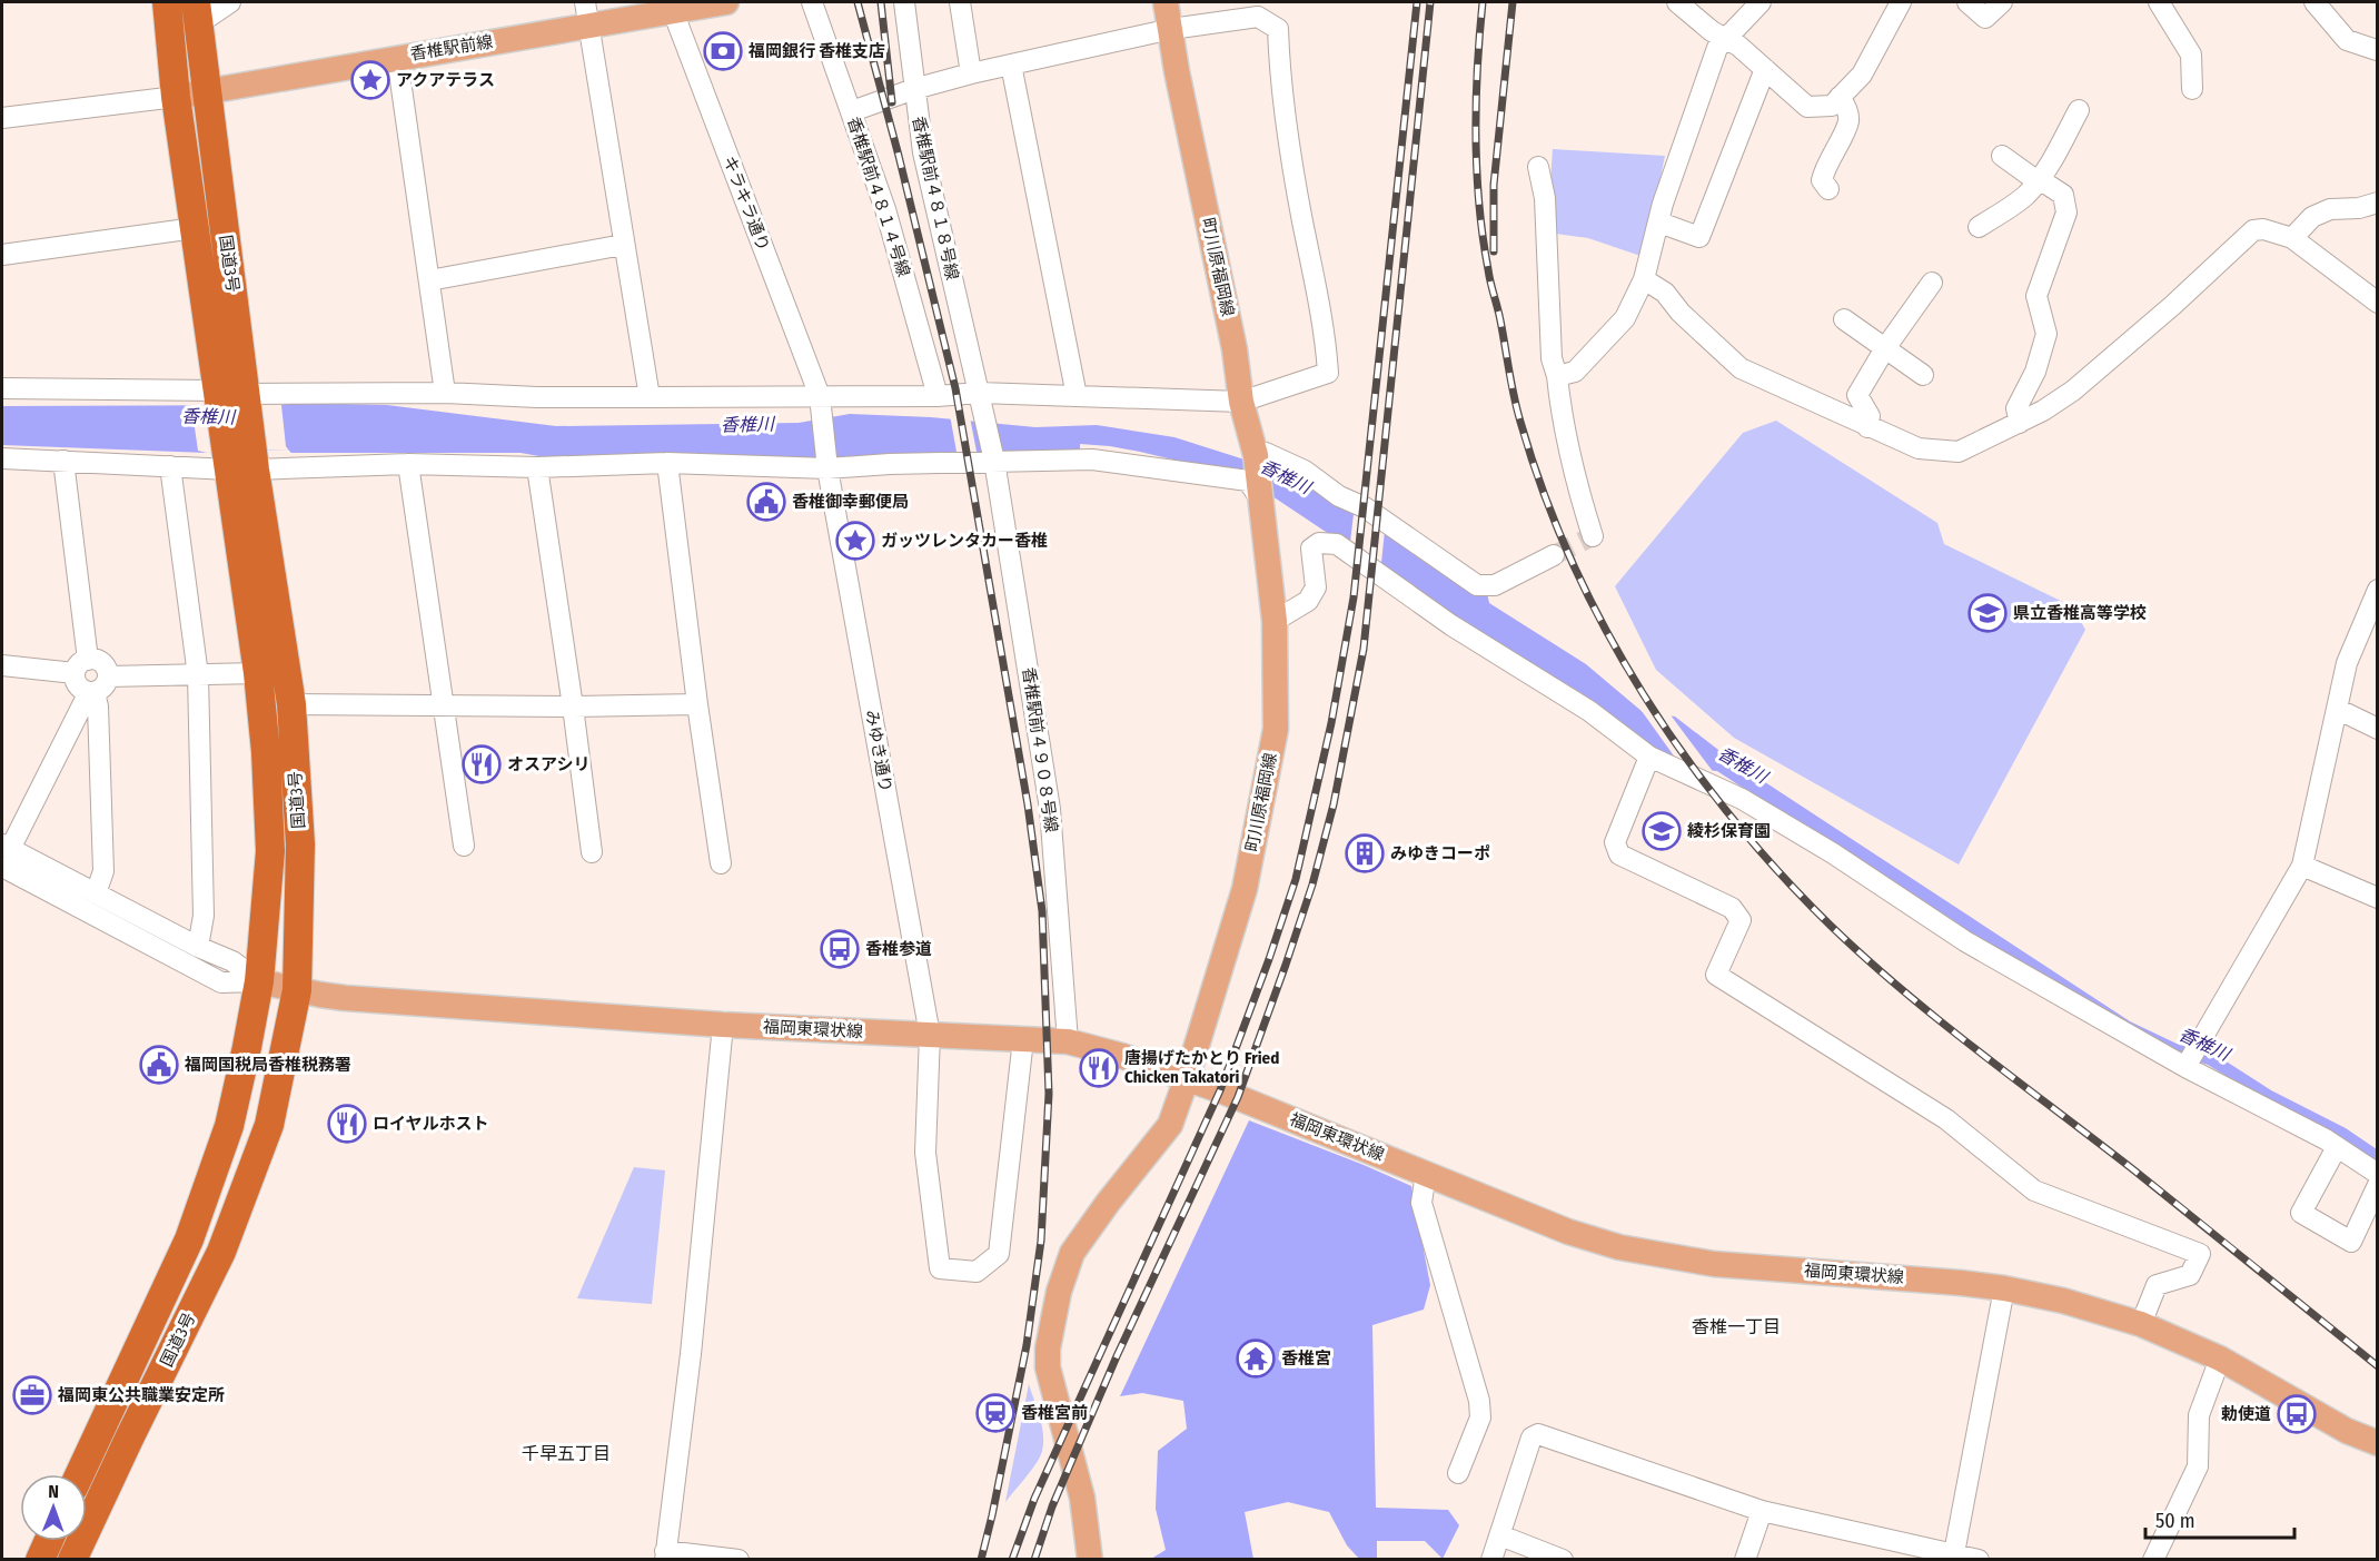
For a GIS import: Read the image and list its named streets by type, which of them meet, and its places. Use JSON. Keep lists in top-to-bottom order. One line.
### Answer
{"streets":{"highway":["国道3号"],"main road":["香椎駅前線","町川原福岡線","福岡東環状線"],"street":["香椎駅前４８１４号線","香椎駅前４８１８号線","キラキラ通り","香椎駅前４９０８号線","みゆき通り"]},"crossings":[["香椎駅前線","キラキラ通り"],["香椎駅前線","国道3号"],["香椎駅前４８１８号線","香椎駅前４９０８号線"],["キラキラ通り","みゆき通り"],["国道3号","福岡東環状線"],["町川原福岡線","福岡東環状線"],["香椎駅前４９０８号線","福岡東環状線"],["みゆき通り","福岡東環状線"]],"districts":["香椎一丁目","千早五丁目"],"water":["香椎川"],"places":{"bank":["福岡銀行 香椎支店"],"place":["アクアテラス","ガッツレンタカー香椎"],"public building":["香椎御幸郵便局","福岡国税局香椎税務署"],"school or university":["県立香椎高等学校","綾杉保育園"],"restaurant":["オスアシリ","唐揚げたかとり Fried Chicken Takatori","ロイヤルホスト"],"building":["みゆきコーポ"],"bus stop":["香椎参道","勅使道"],"temple":["香椎宮"],"office":["福岡東公共職業安定所"],"station":["香椎宮前"]},"scale_bar":"50 m","north":"top"}
